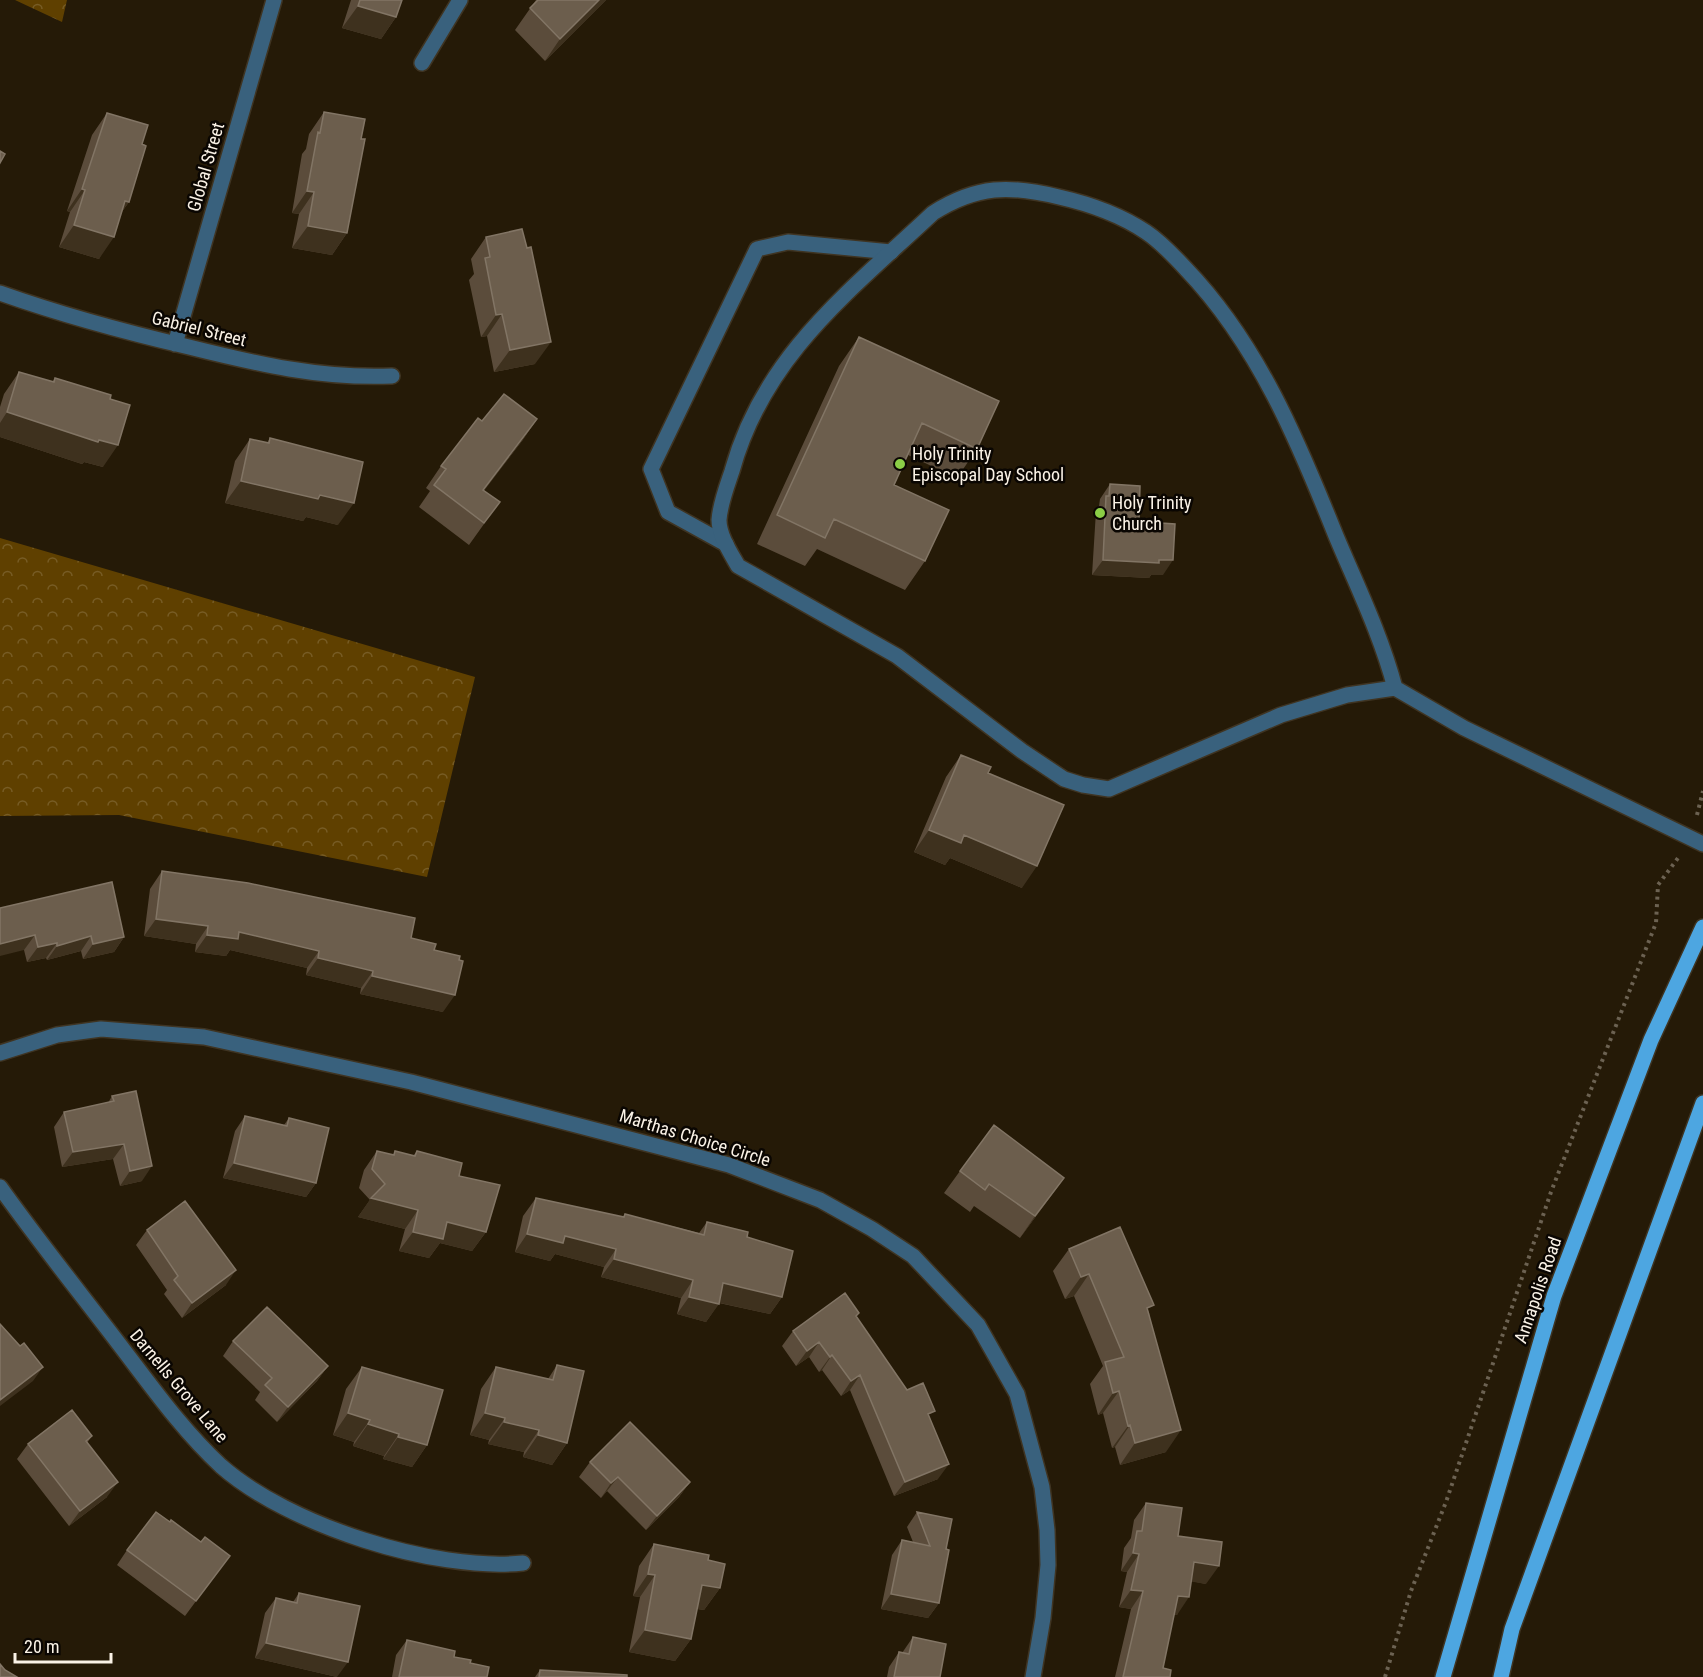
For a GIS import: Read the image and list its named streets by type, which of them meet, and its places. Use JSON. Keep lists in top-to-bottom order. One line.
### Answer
{"streets":{"main road":["Annapolis Road"],"street":["Global Street","Gabriel Street","Marthas Choice Circle","Darnells Grove Lane"]},"crossings":[["Global Street","Gabriel Street"]],"places":["Holy Trinity Episcopal Day School","Holy Trinity Church"],"scale_bar":"20 m"}
